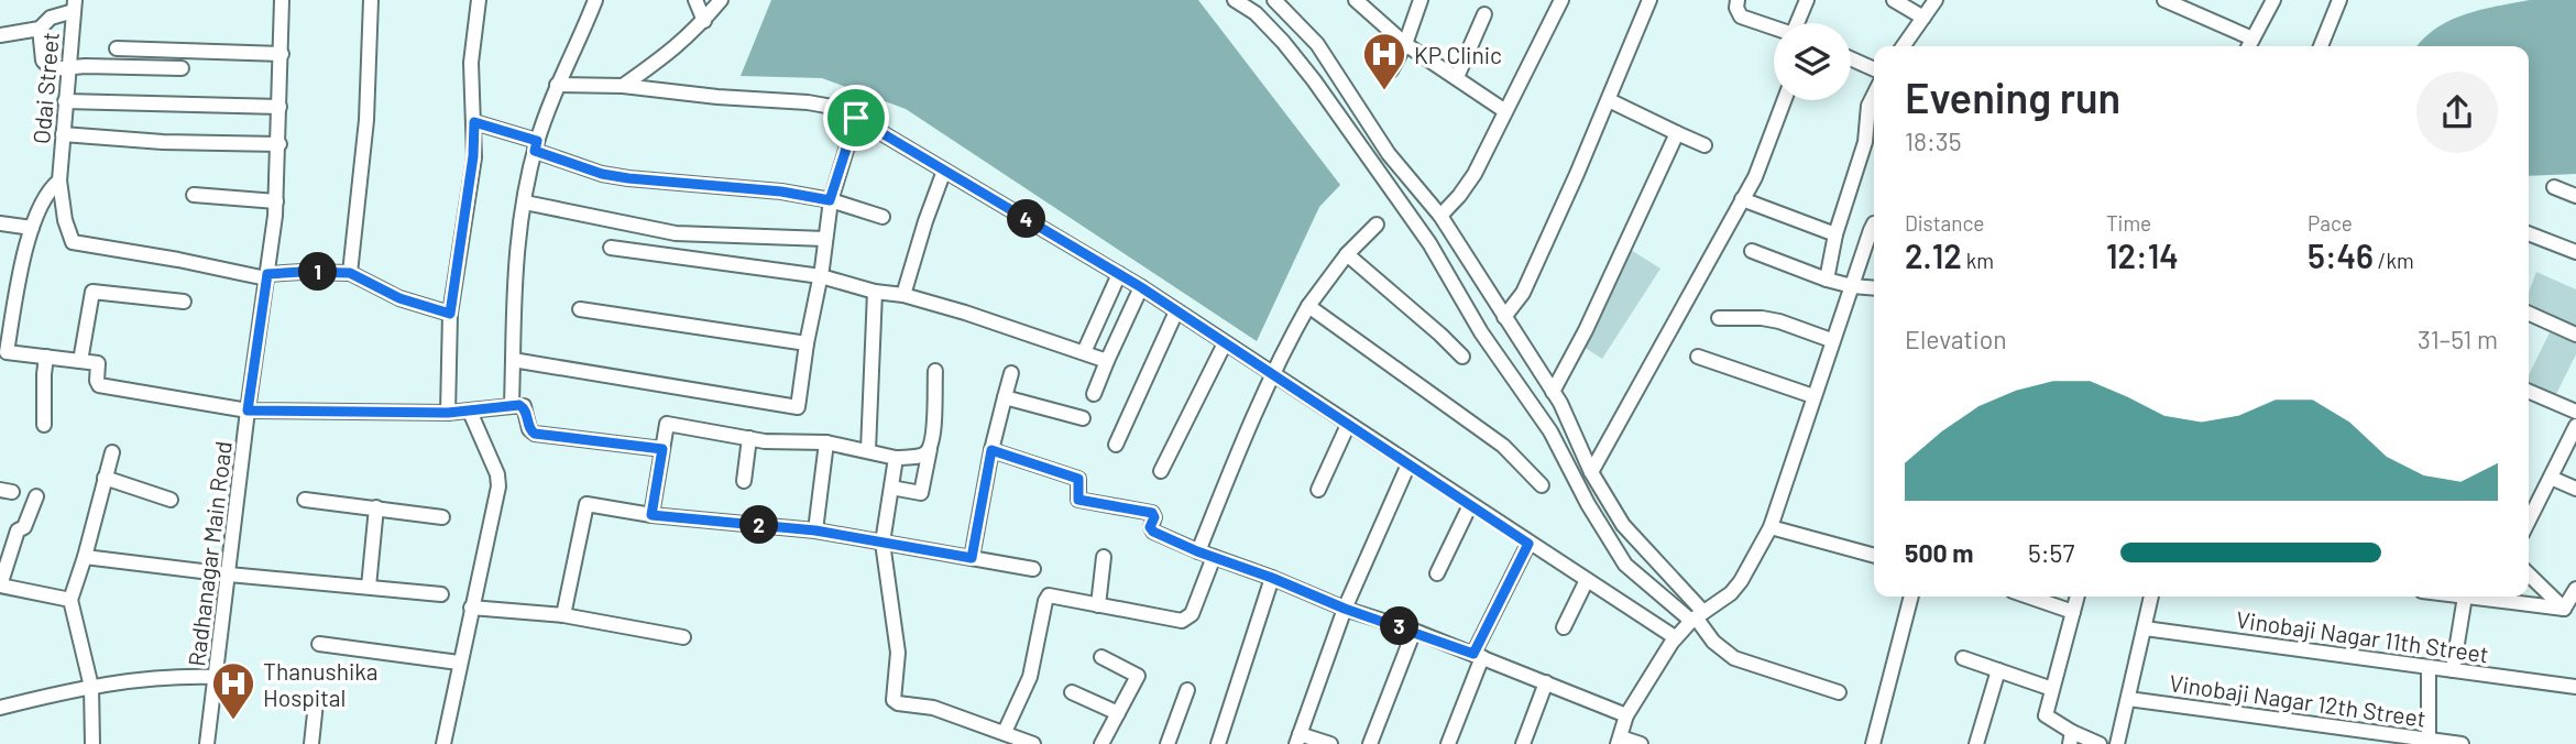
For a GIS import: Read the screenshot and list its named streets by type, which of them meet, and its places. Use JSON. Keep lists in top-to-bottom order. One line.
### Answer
{"streets":{"street":["Odai Street","Radhanagar Main Road","Vinobaji Nagar 11th Street","Vinobaji Nagar 12th Street"]},"crossings":[["Odai Street","Radhanagar Main Road"]],"places":{"hospital":["KP Clinic","Thanushika Hospital"]},"page":{"heading":["Evening run","18:35"],"stats":[["Distance","2.12 km"],["Time","12:14"],["Pace","5:46 /km"]],"pins":["4","1","2","3"],"chart":["Elevation","31–51 m"],"list":[{"name":"500 m","note":"5:57"}]}}
